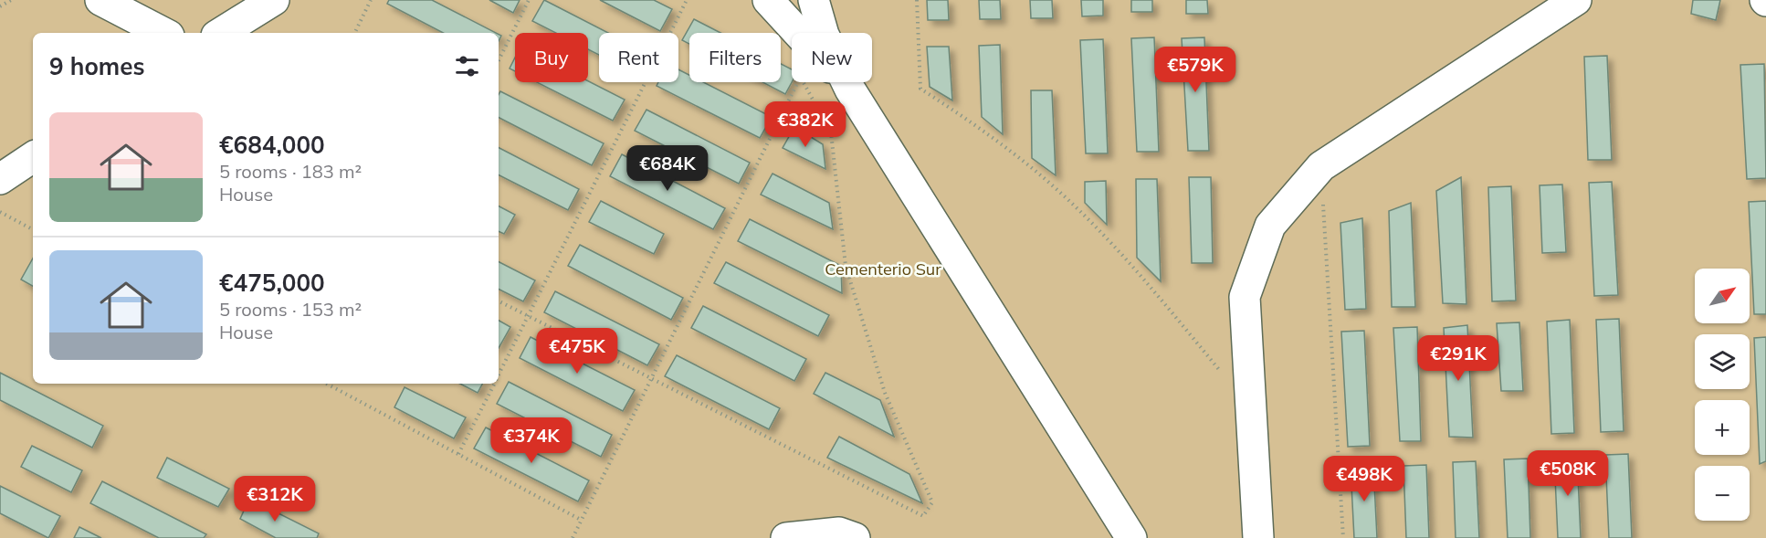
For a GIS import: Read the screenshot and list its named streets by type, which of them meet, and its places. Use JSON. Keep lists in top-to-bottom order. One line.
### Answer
{"parks":["Cementerio Sur"],"north":"top right","page":{"chip":["Buy","Rent","Filters","New"],"heading":"9 homes","price":["€579K","€382K","€684K","€475K","€291K","€374K","€508K","€498K","€312K"],"list":[{"name":"€684,000","note":"5 rooms · 183 m² · House"},{"name":"€475,000","note":"5 rooms · 153 m² · House"}],"map_buttons":["+","−"]}}
